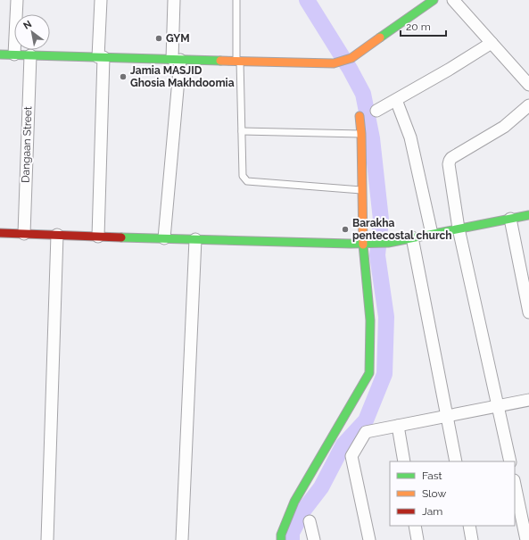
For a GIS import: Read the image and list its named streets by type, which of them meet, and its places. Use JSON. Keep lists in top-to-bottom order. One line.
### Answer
{"streets":{"street":["Dangaan Street"]},"places":["GYM","Jamia MASJID Ghosia Makhdoomia","Barakha pentecostal church"],"legend":["Fast","Slow","Jam"],"scale_bar":"20 m","north":"top left"}
